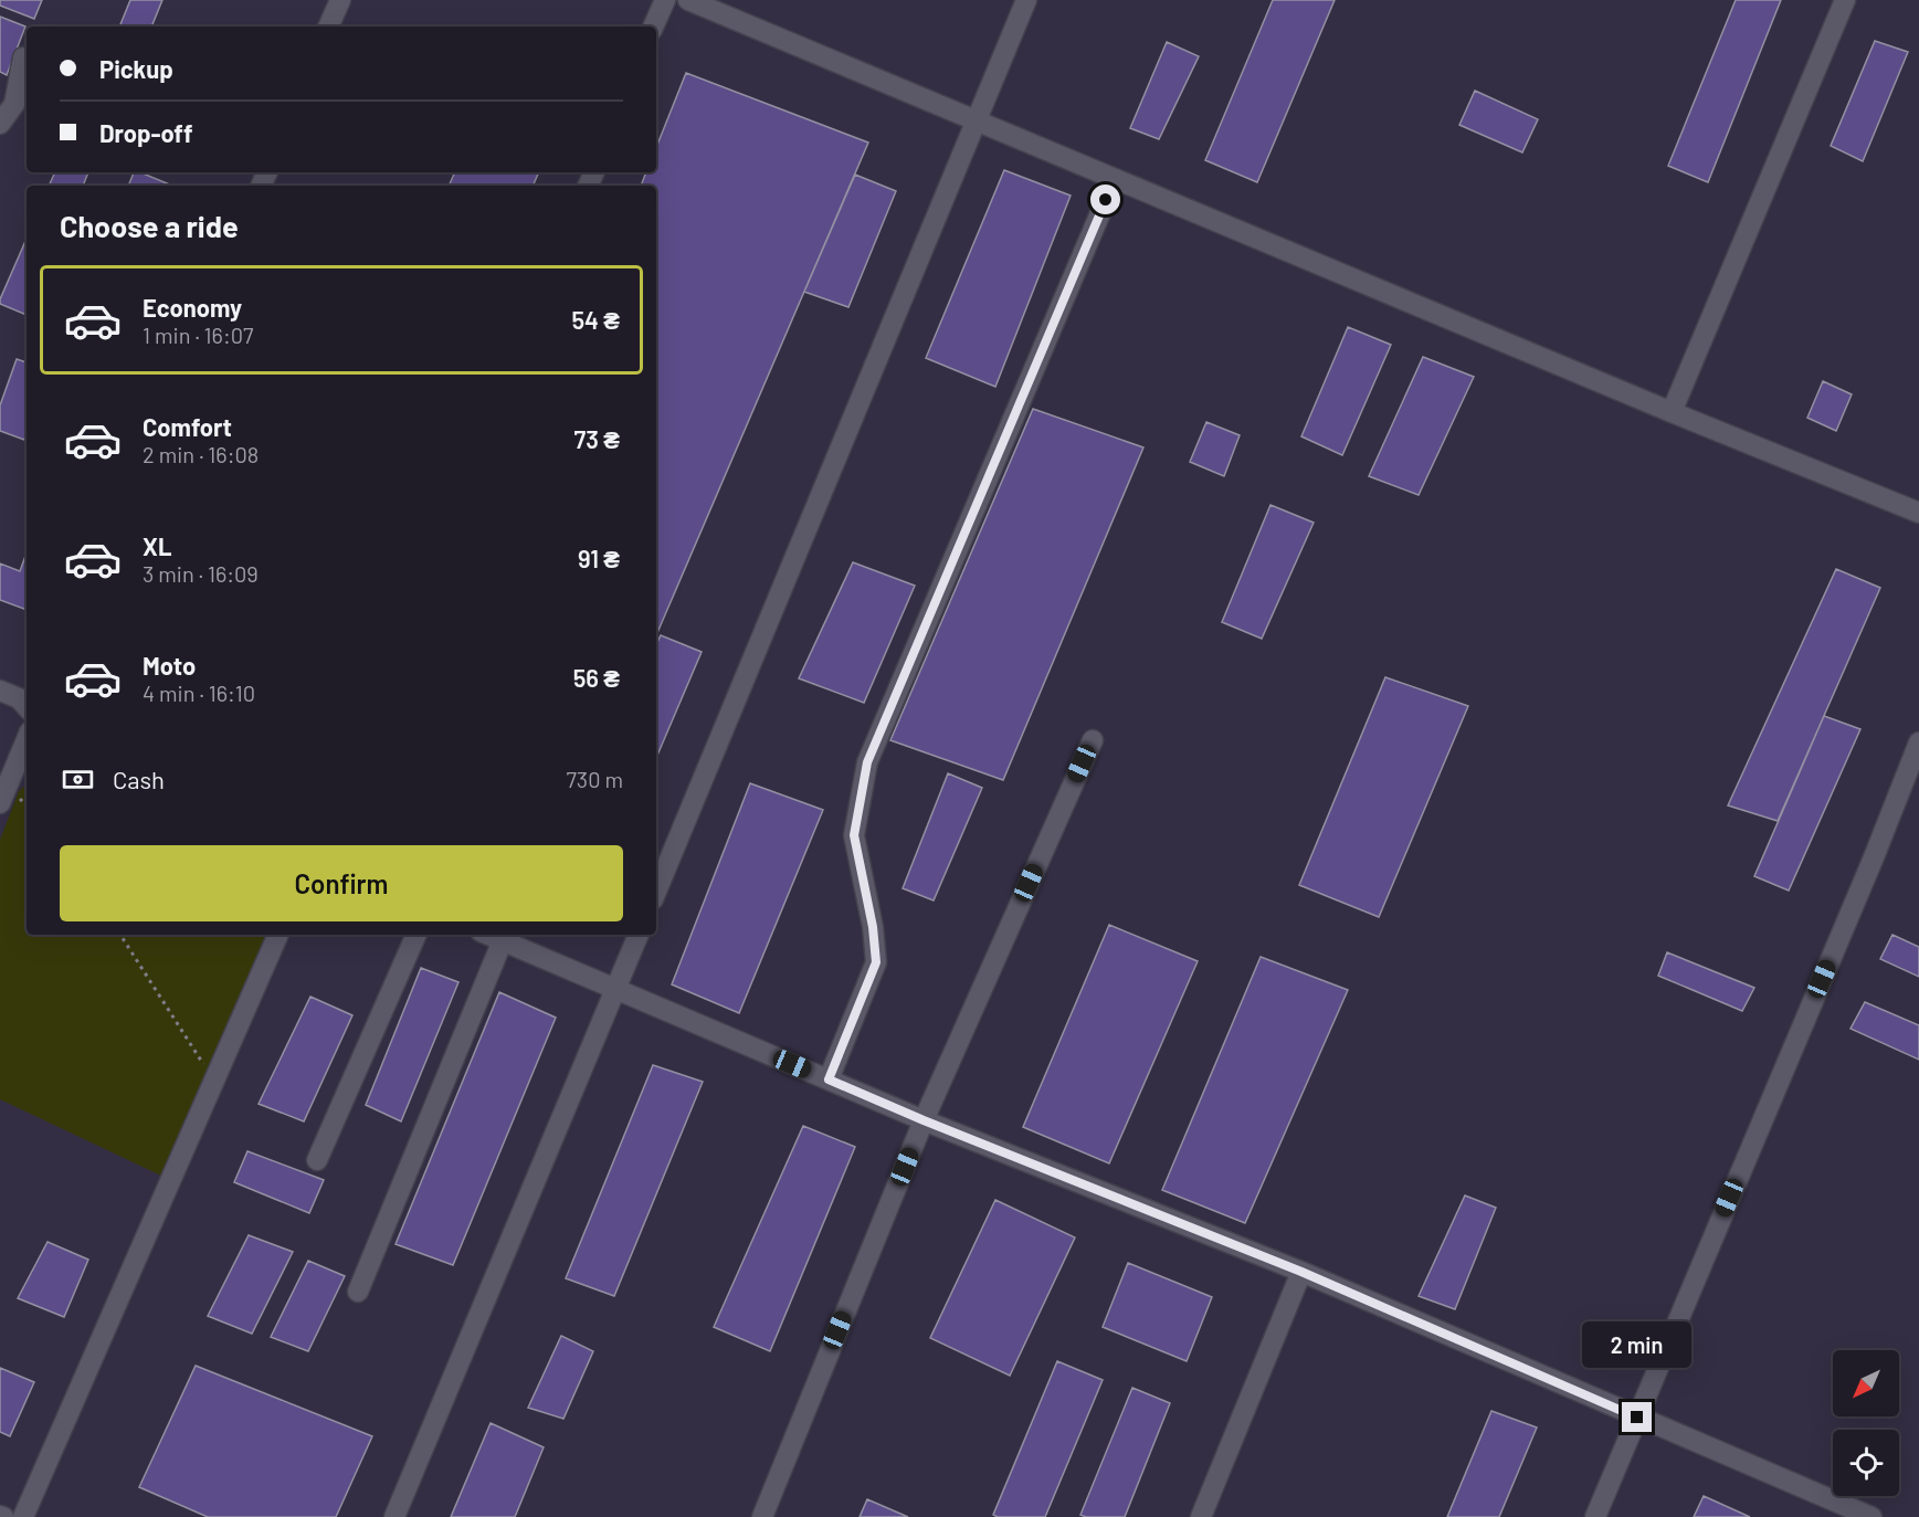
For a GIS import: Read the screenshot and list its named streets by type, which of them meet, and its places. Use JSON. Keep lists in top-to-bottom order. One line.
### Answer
{"north":"bottom left","page":{"banner":["Pickup","Drop-off"],"heading":"Choose a ride","list":[{"name":"Economy","note":"1 min · 16:07","value":"54 ₴"},{"name":"Comfort","note":"2 min · 16:08","value":"73 ₴"},{"name":"XL","note":"3 min · 16:09","value":"91 ₴"},{"name":"Moto","note":"4 min · 16:10","value":"56 ₴"}],"pay":["Cash","730 m"],"buttons":"Confirm","bubble":"2 min"}}
